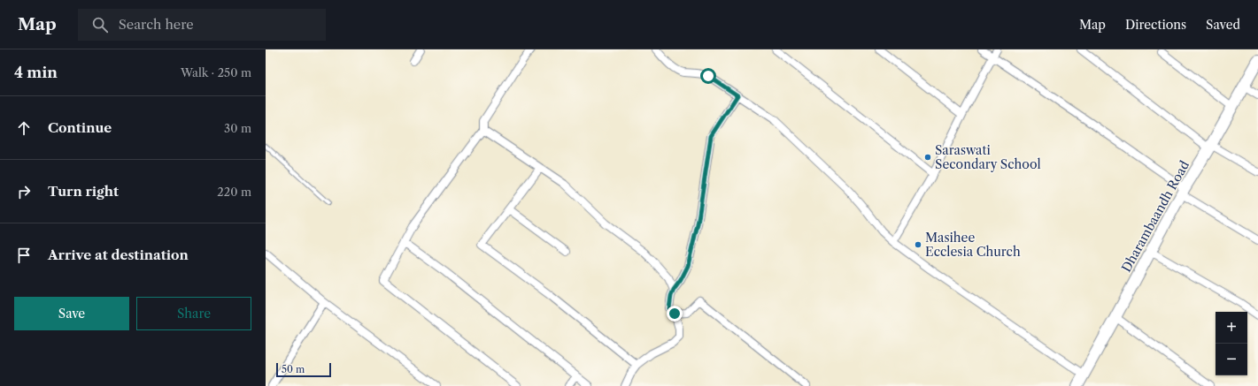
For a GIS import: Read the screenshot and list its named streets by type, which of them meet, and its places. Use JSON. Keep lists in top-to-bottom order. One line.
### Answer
{"streets":{"main road":["Dharambaandh Road"]},"places":["Saraswati Secondary School","Masihee Ecclesia Church"],"scale_bar":"50 m","page":{"header":"Map","search":"Search here","nav":["Map","Directions","Saved"],"heading":["4 min","Walk · 250 m"],"list":[["Continue","30 m"],["Turn right","220 m"],"Arrive at destination"],"buttons":["Save","Share"],"map_buttons":["+","−"],"scale":"50 m"}}
